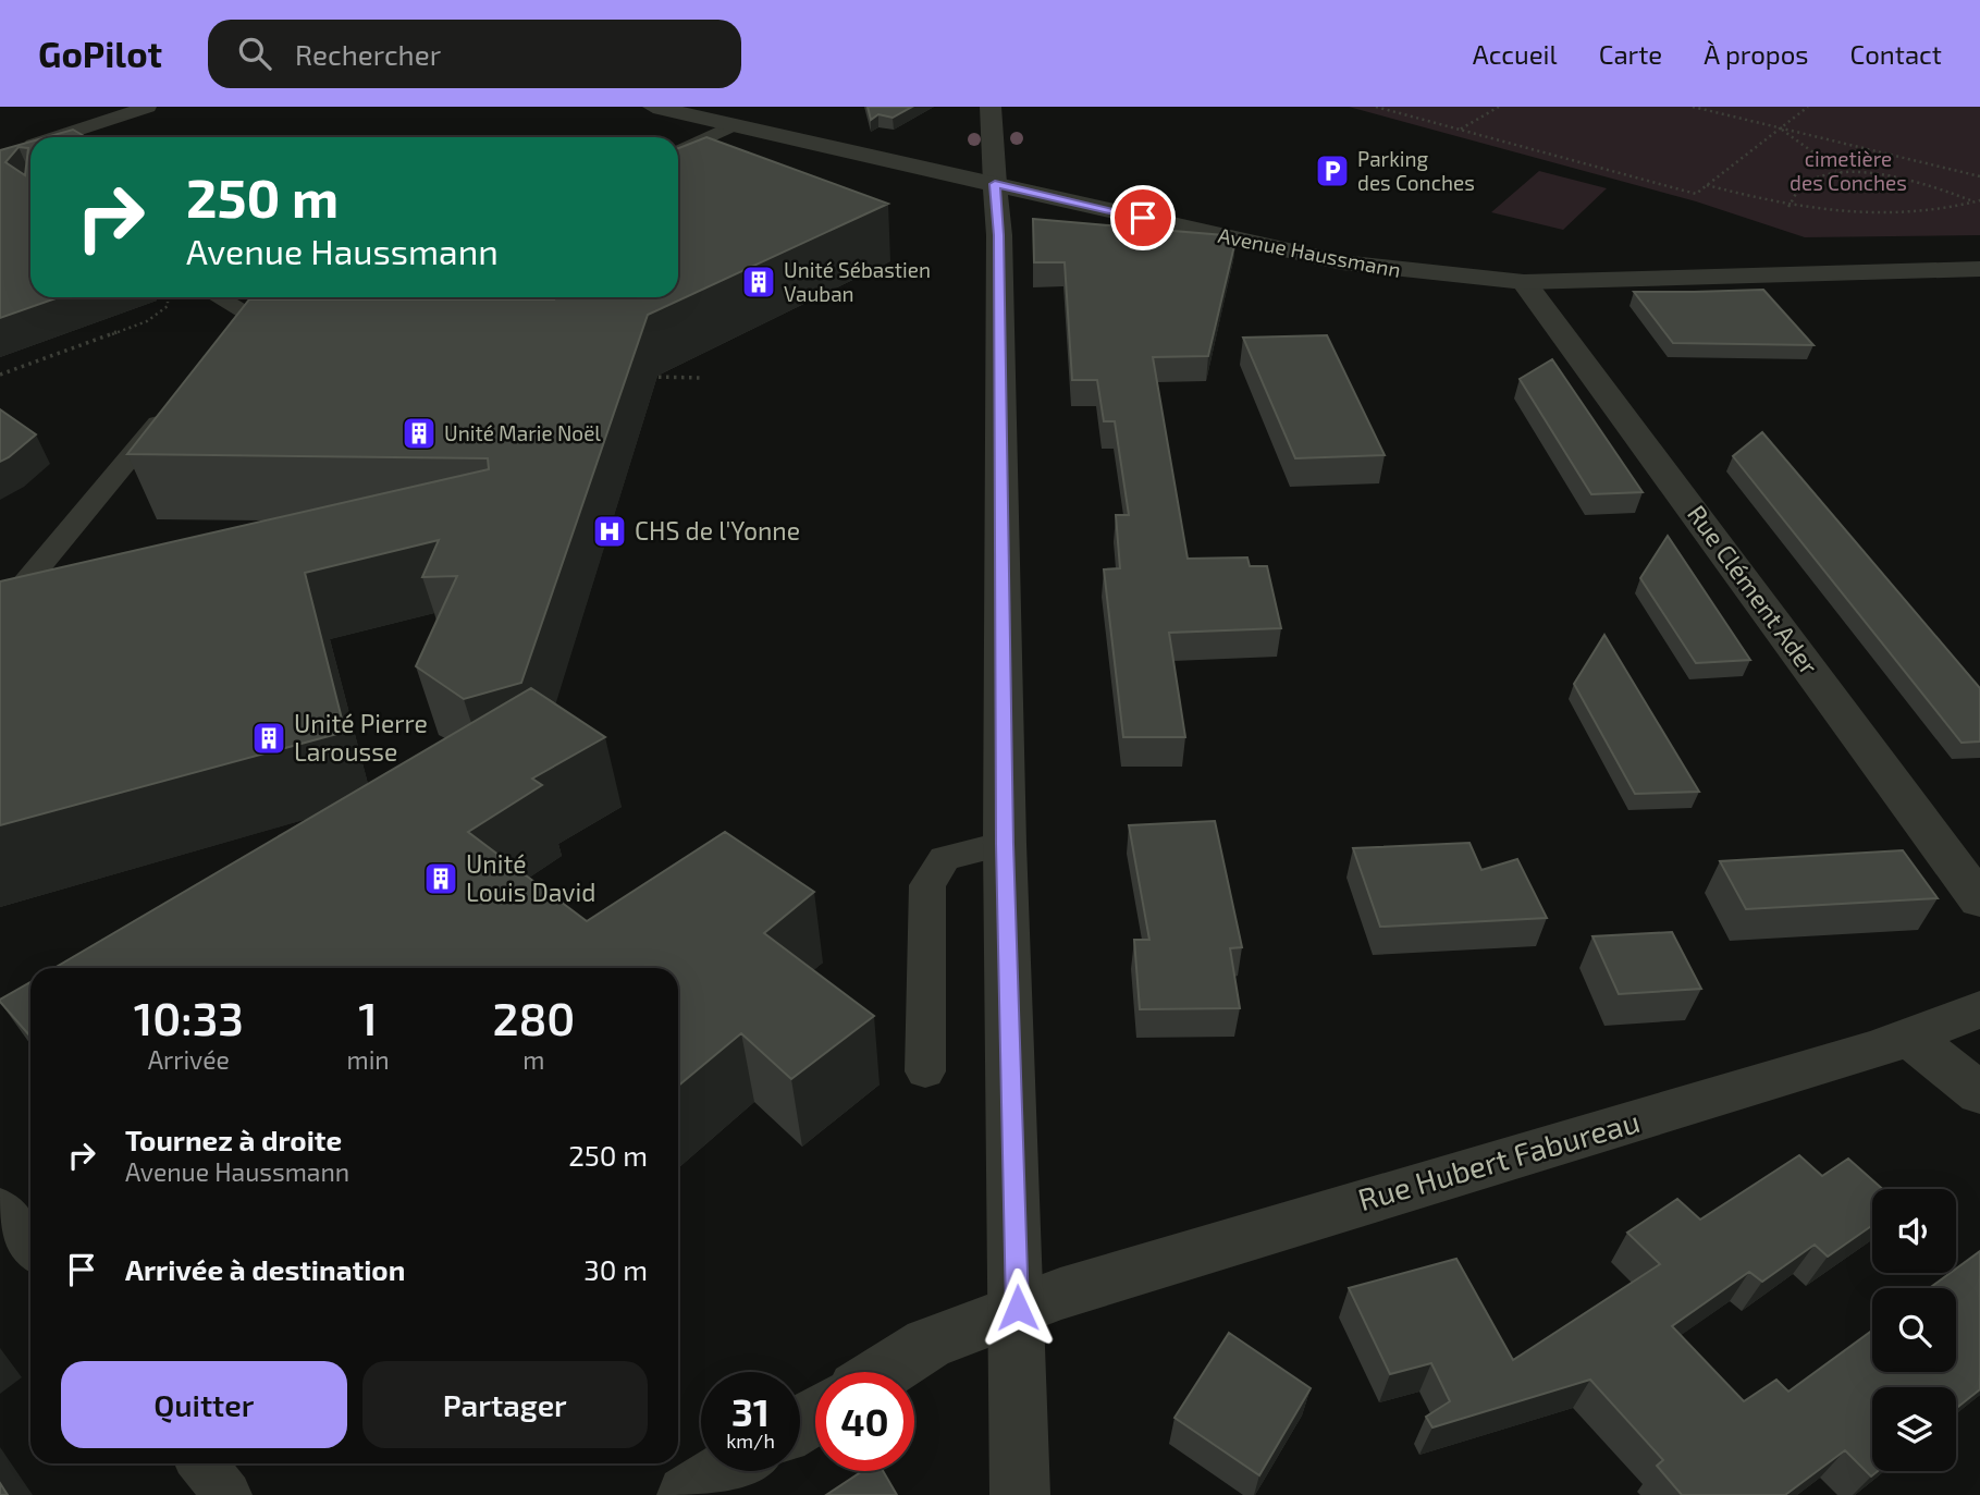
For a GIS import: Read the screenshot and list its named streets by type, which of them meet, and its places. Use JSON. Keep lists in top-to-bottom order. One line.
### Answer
{"streets":{"street":["Avenue Haussmann","Rue Clément Ader","Rue Hubert Fabureau"]},"crossings":[["Avenue Haussmann","Rue Clément Ader"]],"parks":["cimetière des Conches"],"places":{"parking":["Parking des Conches"],"building":["Unité Sébastien Vauban","Unité Marie Noël","Unité Pierre Larousse","Unité Louis David"],"hospital":["CHS de l'Yonne"]},"page":{"header":"GoPilot","search":"Rechercher","nav":["Accueil","Carte","À propos","Contact"],"turn":["250 m","Avenue Haussmann"],"eta":["10:33","Arrivée","1","min","280","m"],"list":[{"name":"Tournez à droite","note":"Avenue Haussmann","value":"250 m"},{"name":"Arrivée à destination","value":"30 m"}],"buttons":["Quitter","Partager"],"speed":"31 km/h","limit":"40"}}
